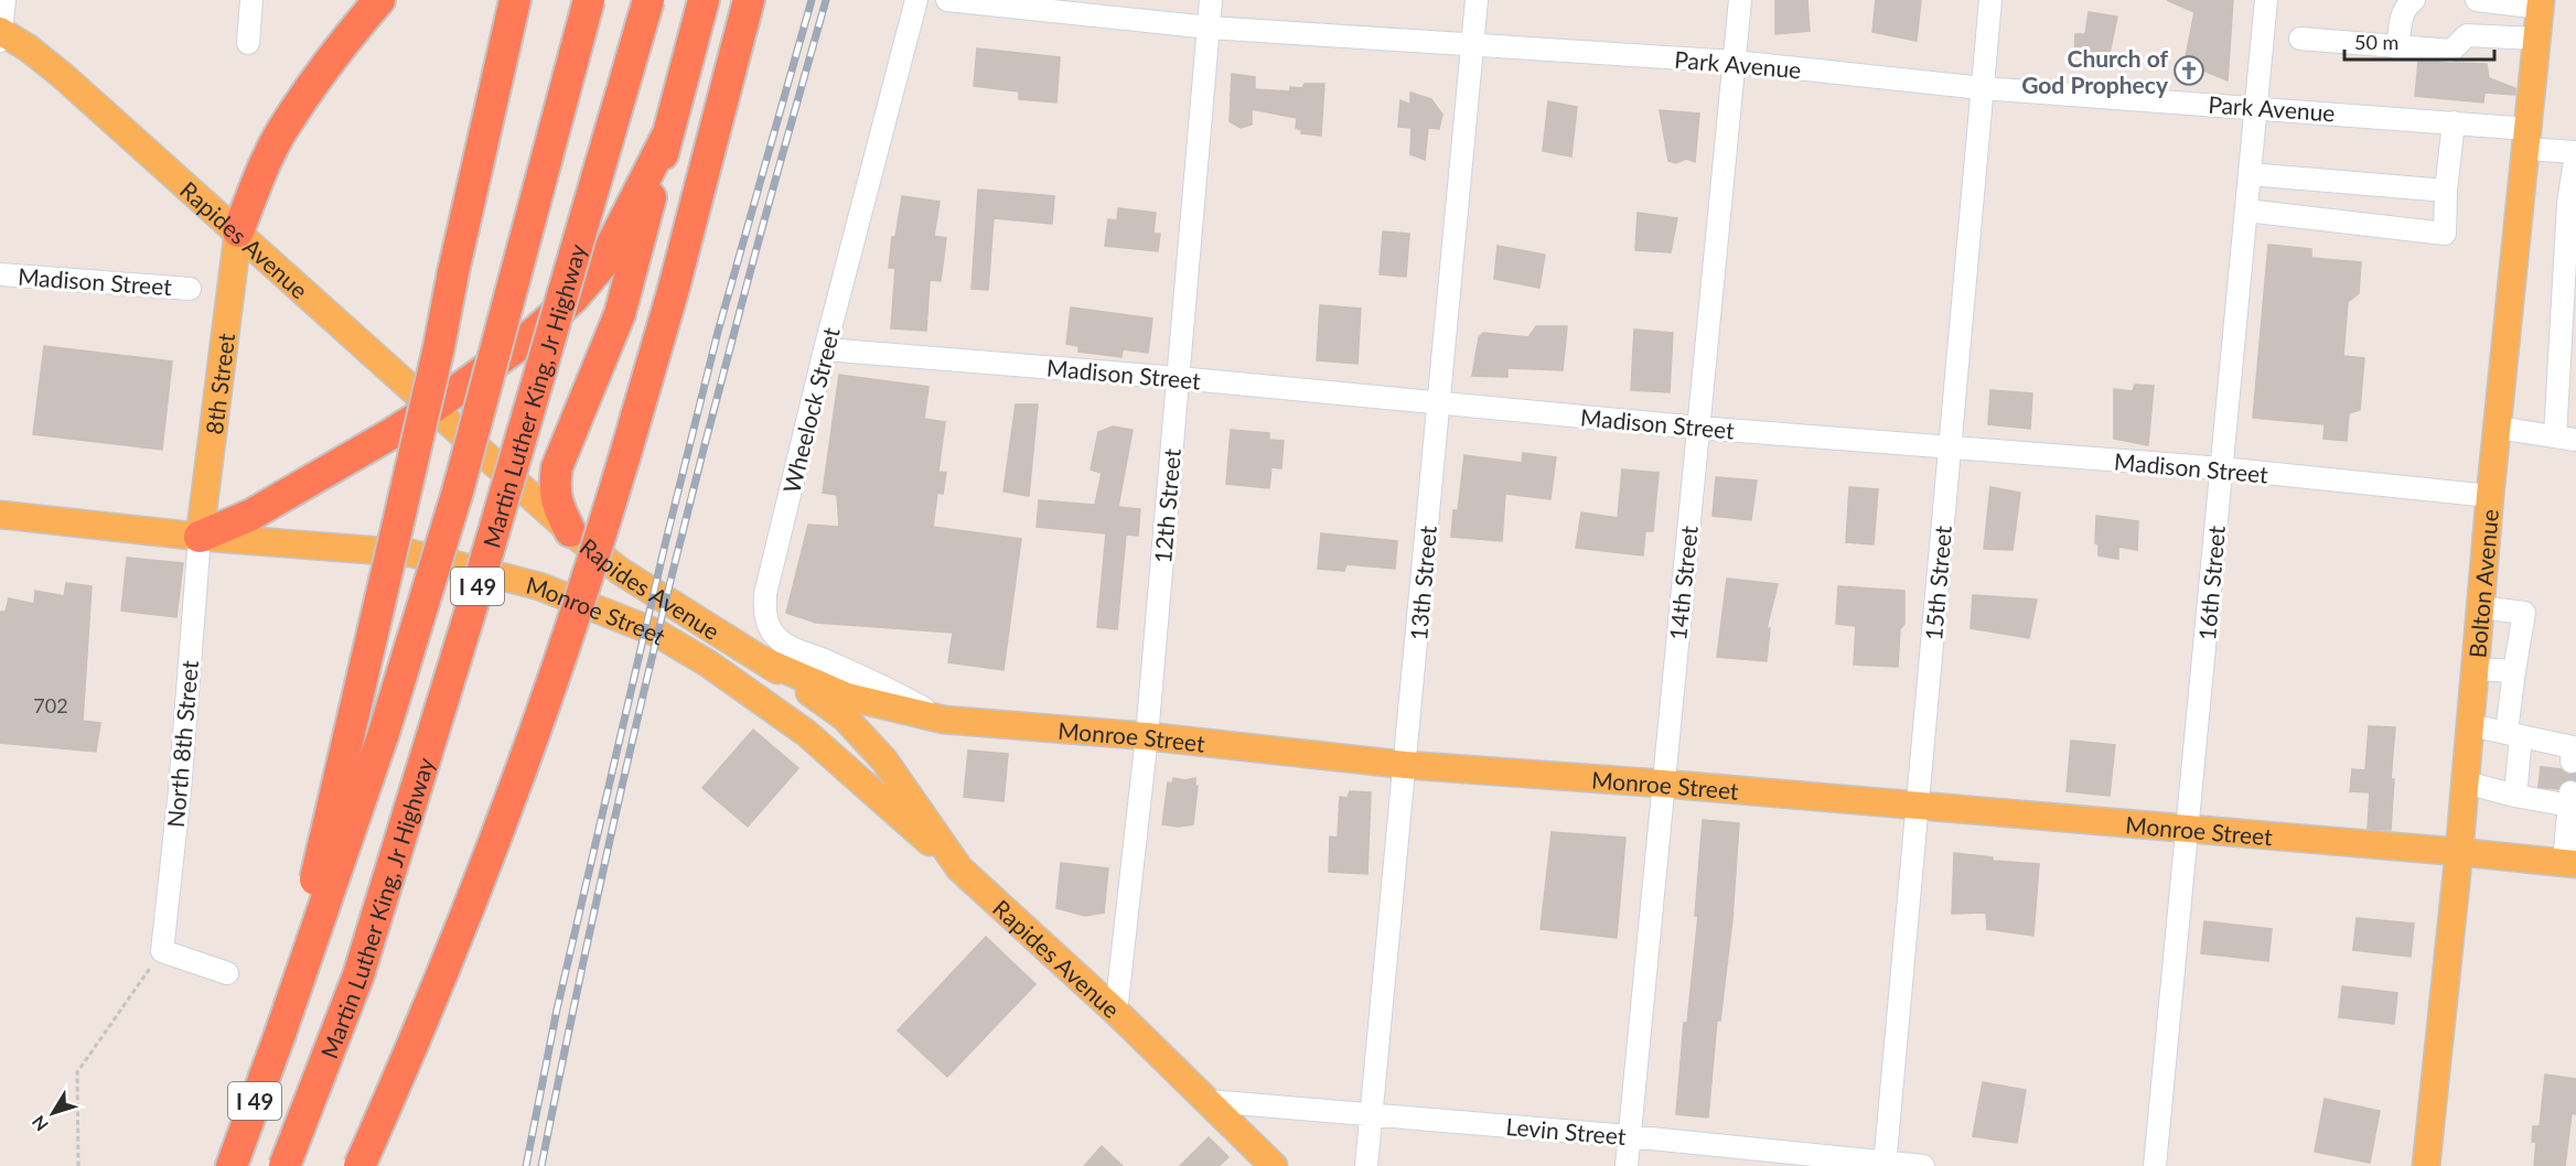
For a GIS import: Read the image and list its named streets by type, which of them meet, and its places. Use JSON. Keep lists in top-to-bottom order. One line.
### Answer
{"streets":{"highway":["Martin Luther King, Jr Highway","I 49"],"main road":["Rapides Avenue","8th Street","Bolton Avenue","Monroe Street"],"street":["Park Avenue","Madison Street","Wheelock Street","12th Street","13th Street","14th Street","15th Street","16th Street","North 8th Street","Levin Street"]},"crossings":[["Park Avenue","12th Street"],["Park Avenue","13th Street"],["Park Avenue","14th Street"],["Park Avenue","15th Street"],["Park Avenue","16th Street"],["Park Avenue","Bolton Avenue"],["Rapides Avenue","8th Street"],["Rapides Avenue","12th Street"],["Rapides Avenue","Monroe Street"],["Rapides Avenue","Levin Street"],["Madison Street","Wheelock Street"],["Madison Street","12th Street"],["Madison Street","13th Street"],["Madison Street","14th Street"],["Madison Street","15th Street"],["Madison Street","16th Street"],["Madison Street","Bolton Avenue"],["8th Street","Monroe Street"],["8th Street","North 8th Street"],["Wheelock Street","Monroe Street"],["12th Street","Monroe Street"],["13th Street","Monroe Street"],["13th Street","Levin Street"],["14th Street","Monroe Street"],["14th Street","Levin Street"],["15th Street","Monroe Street"],["15th Street","Levin Street"],["16th Street","Monroe Street"],["Bolton Avenue","Monroe Street"],["Monroe Street","North 8th Street"]],"places":{"church":["Church of God Prophecy"]},"house_numbers":["702"],"scale_bar":"50 m","north":"bottom left"}
